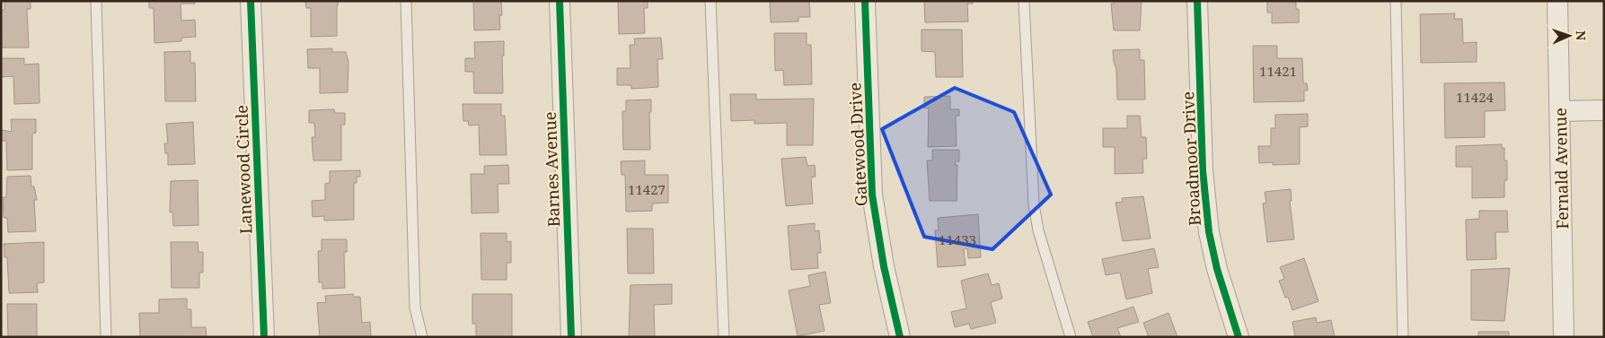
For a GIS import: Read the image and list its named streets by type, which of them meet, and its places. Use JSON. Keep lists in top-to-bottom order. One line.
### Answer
{"streets":{"street":["Gatewood Drive","Broadmoor Drive","Fernald Avenue","Lanewood Circle","Barnes Avenue"]},"house_numbers":["11421","11424","11427","11433"],"north":"right"}
